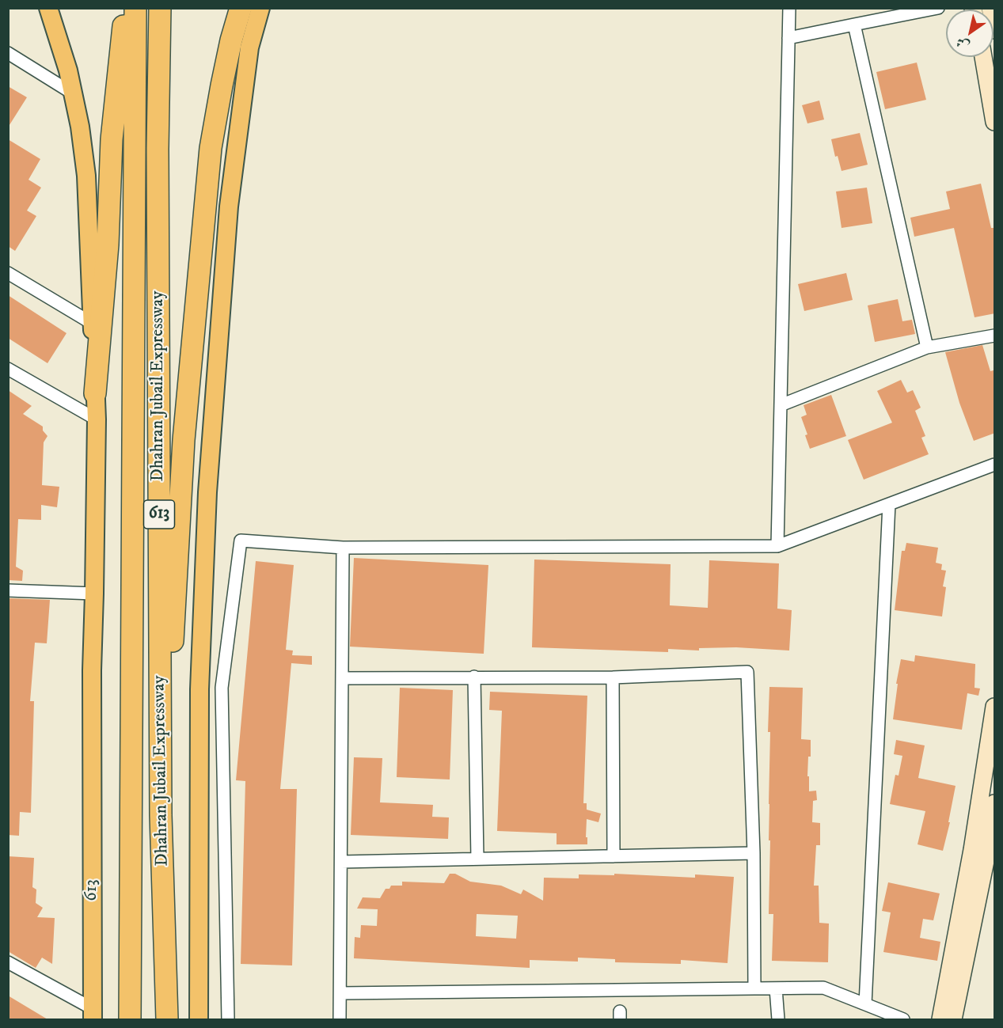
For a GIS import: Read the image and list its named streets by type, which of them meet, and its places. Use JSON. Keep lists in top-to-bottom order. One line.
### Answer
{"streets":{"highway":["Dhahran Jubail Expressway","613"]},"north":"bottom left"}
